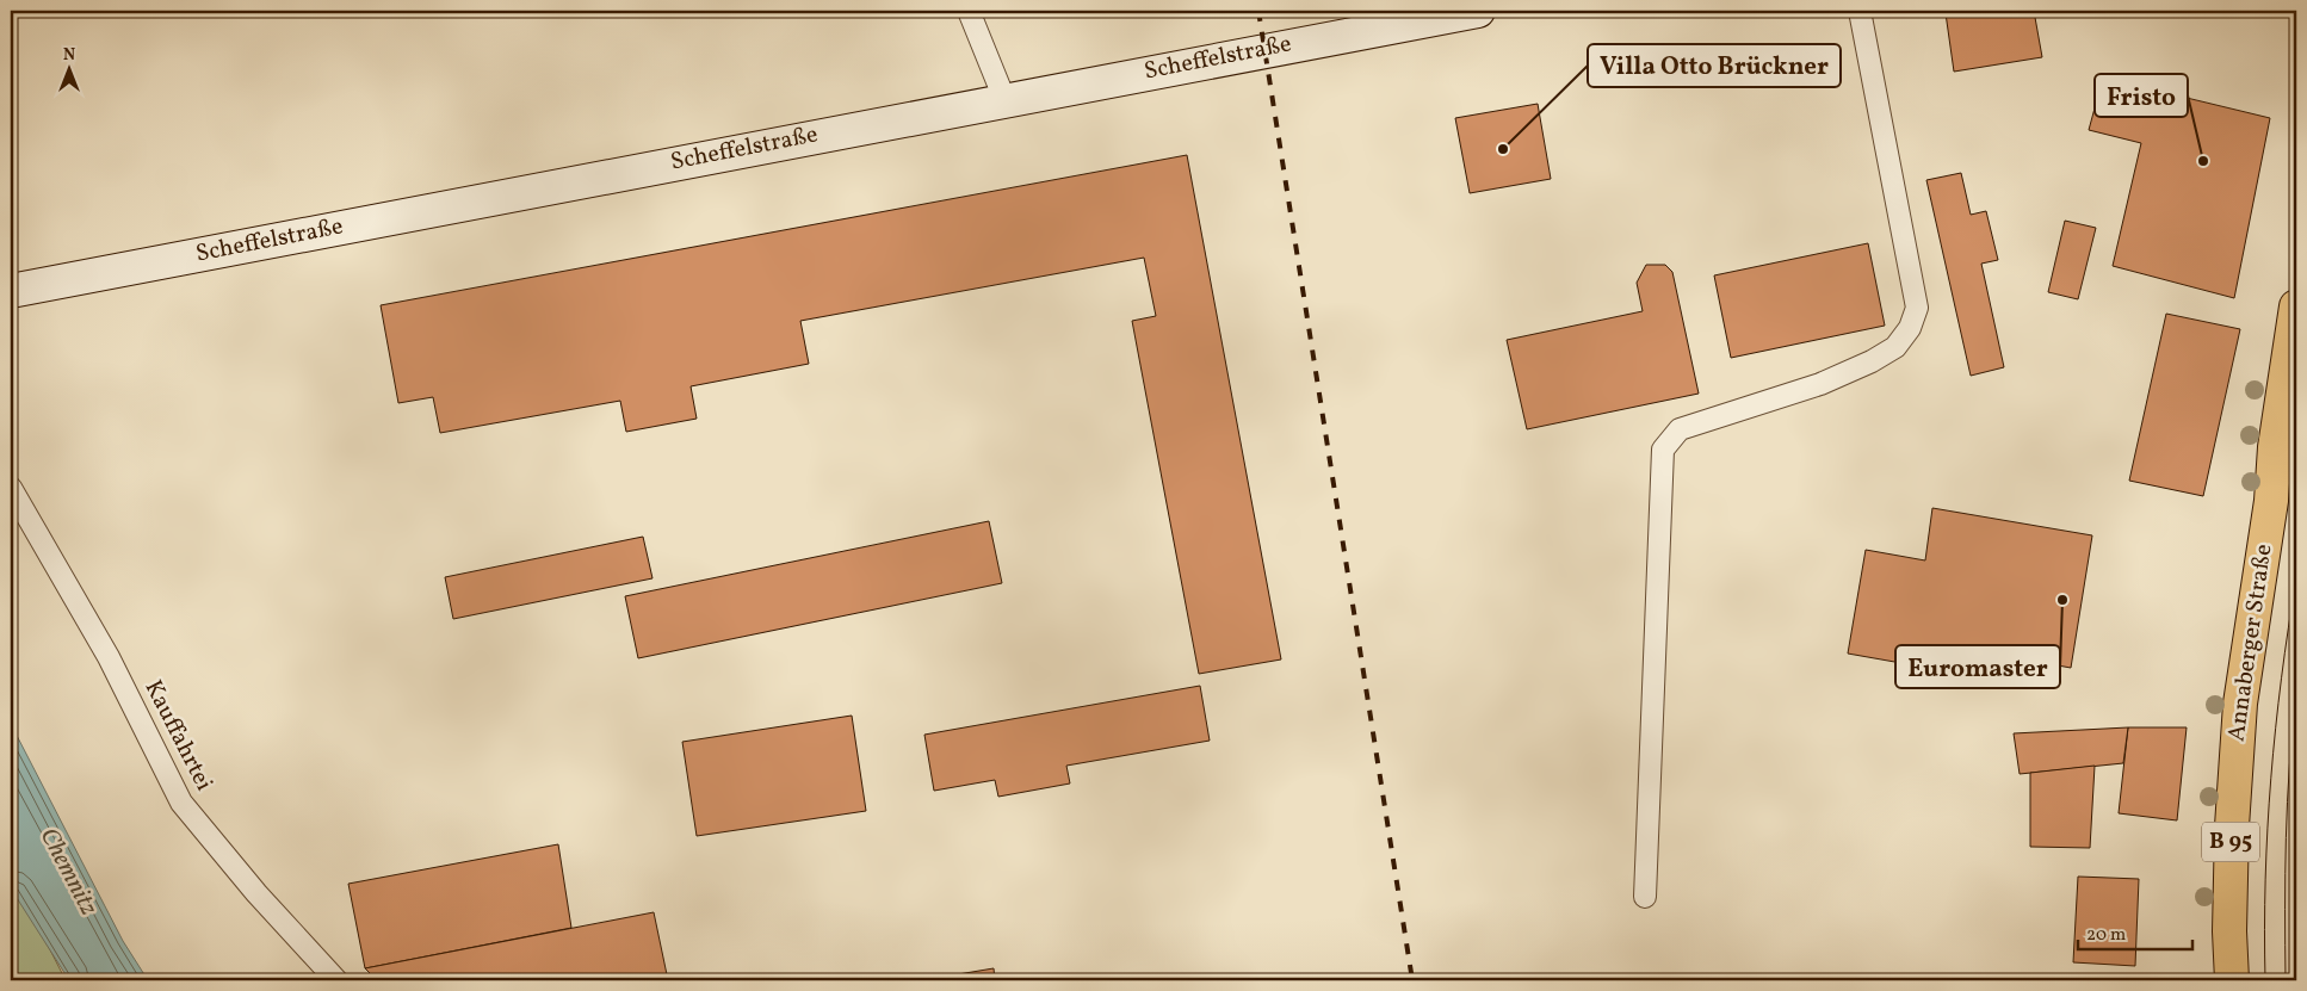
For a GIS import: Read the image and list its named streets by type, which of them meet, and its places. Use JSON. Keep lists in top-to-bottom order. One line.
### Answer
{"streets":{"main road":["Scheffelstraße","Annaberger Straße","B 95"],"lane":["Kauffahrtei"]},"water":["Chemnitz"],"places":["Villa Otto Brückner","Fristo","Euromaster"],"scale_bar":"20 m","north":"top"}
